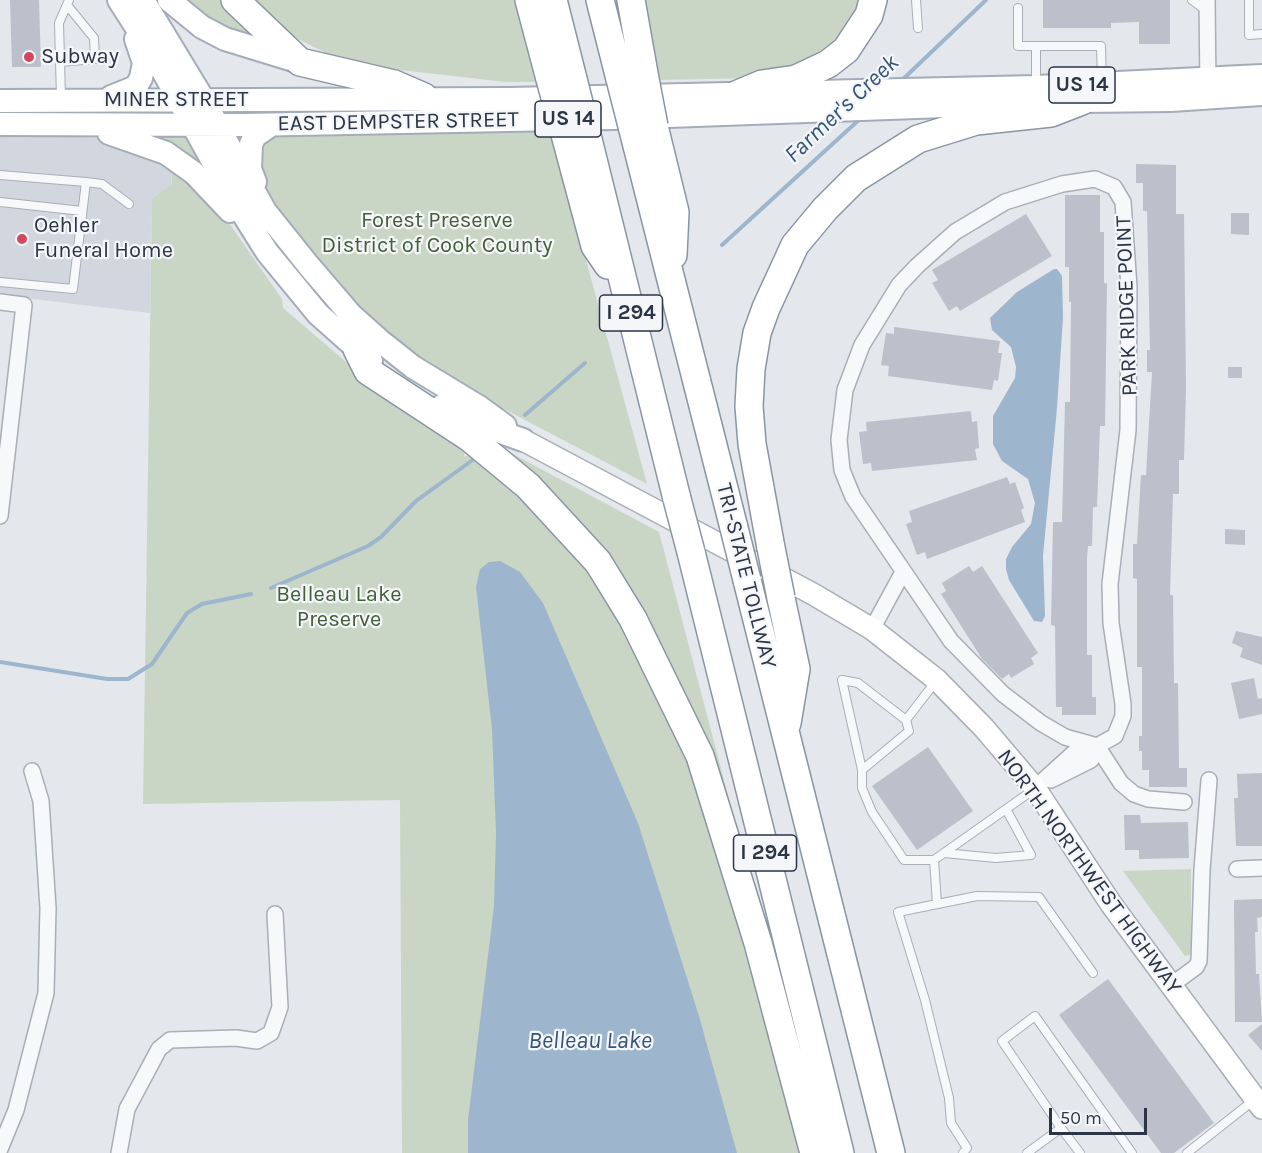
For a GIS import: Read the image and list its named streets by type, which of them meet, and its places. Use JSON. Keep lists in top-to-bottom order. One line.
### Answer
{"streets":{"highway":["I 294","TRI-STATE TOLLWAY"],"main road":["US 14","MINER STREET","EAST DEMPSTER STREET","NORTH NORTHWEST HIGHWAY"],"street":["PARK RIDGE POINT"]},"crossings":[["MINER STREET","EAST DEMPSTER STREET"],["MINER STREET","NORTH NORTHWEST HIGHWAY"],["EAST DEMPSTER STREET","NORTH NORTHWEST HIGHWAY"],["PARK RIDGE POINT","NORTH NORTHWEST HIGHWAY"]],"water":["Farmer's Creek","Belleau Lake"],"parks":["Forest Preserve District of Cook County","Belleau Lake Preserve"],"places":["Subway","Oehler Funeral Home"],"scale_bar":"50 m"}
